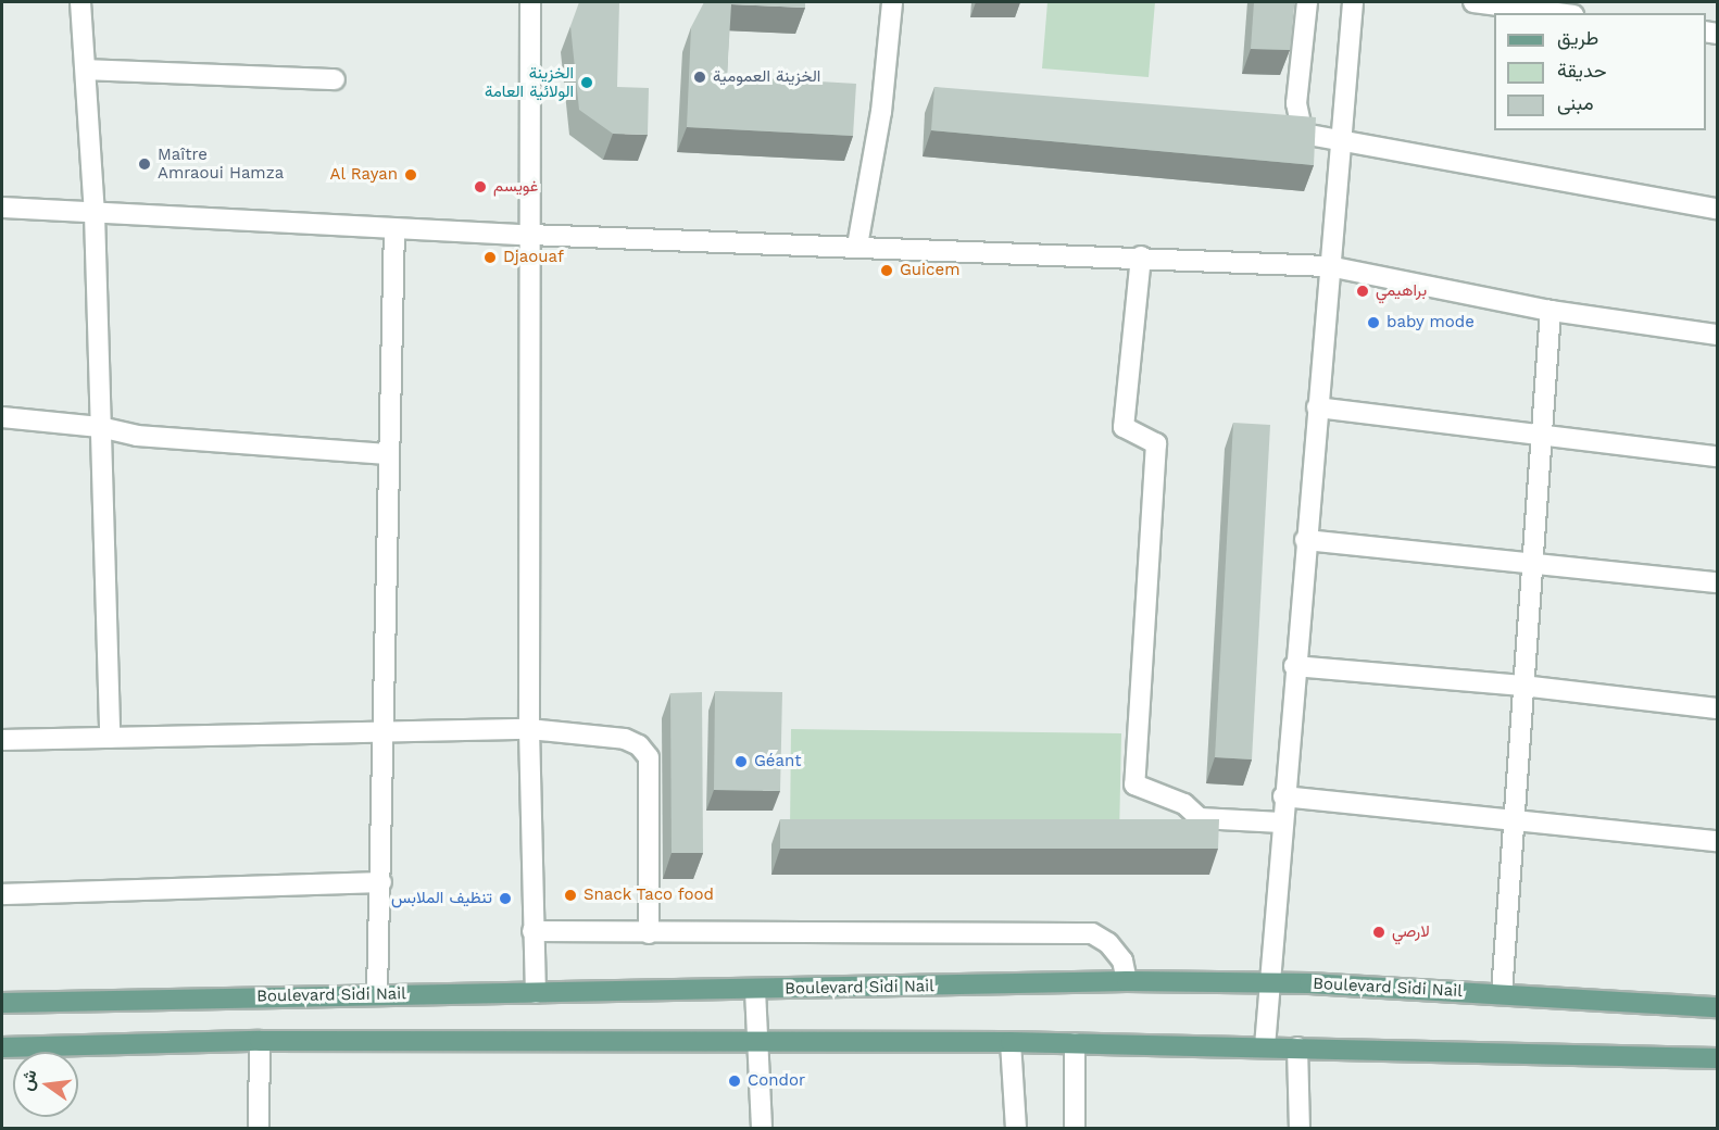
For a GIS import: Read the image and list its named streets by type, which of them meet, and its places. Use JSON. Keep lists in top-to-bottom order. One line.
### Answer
{"streets":{"main road":["Boulevard Sidi Nail"]},"places":["الخزينة العمومية","الخزينة الولائية العامة","Maître Amraoui Hamza","Al Rayan","غويسم","Djaouaf","Guicem","براهيمي","baby mode","Géant","Snack Taco food","تنظيف الملابس","لارصي","Condor"],"legend":["طريق","حديقة","مبنى"],"north":"left"}
